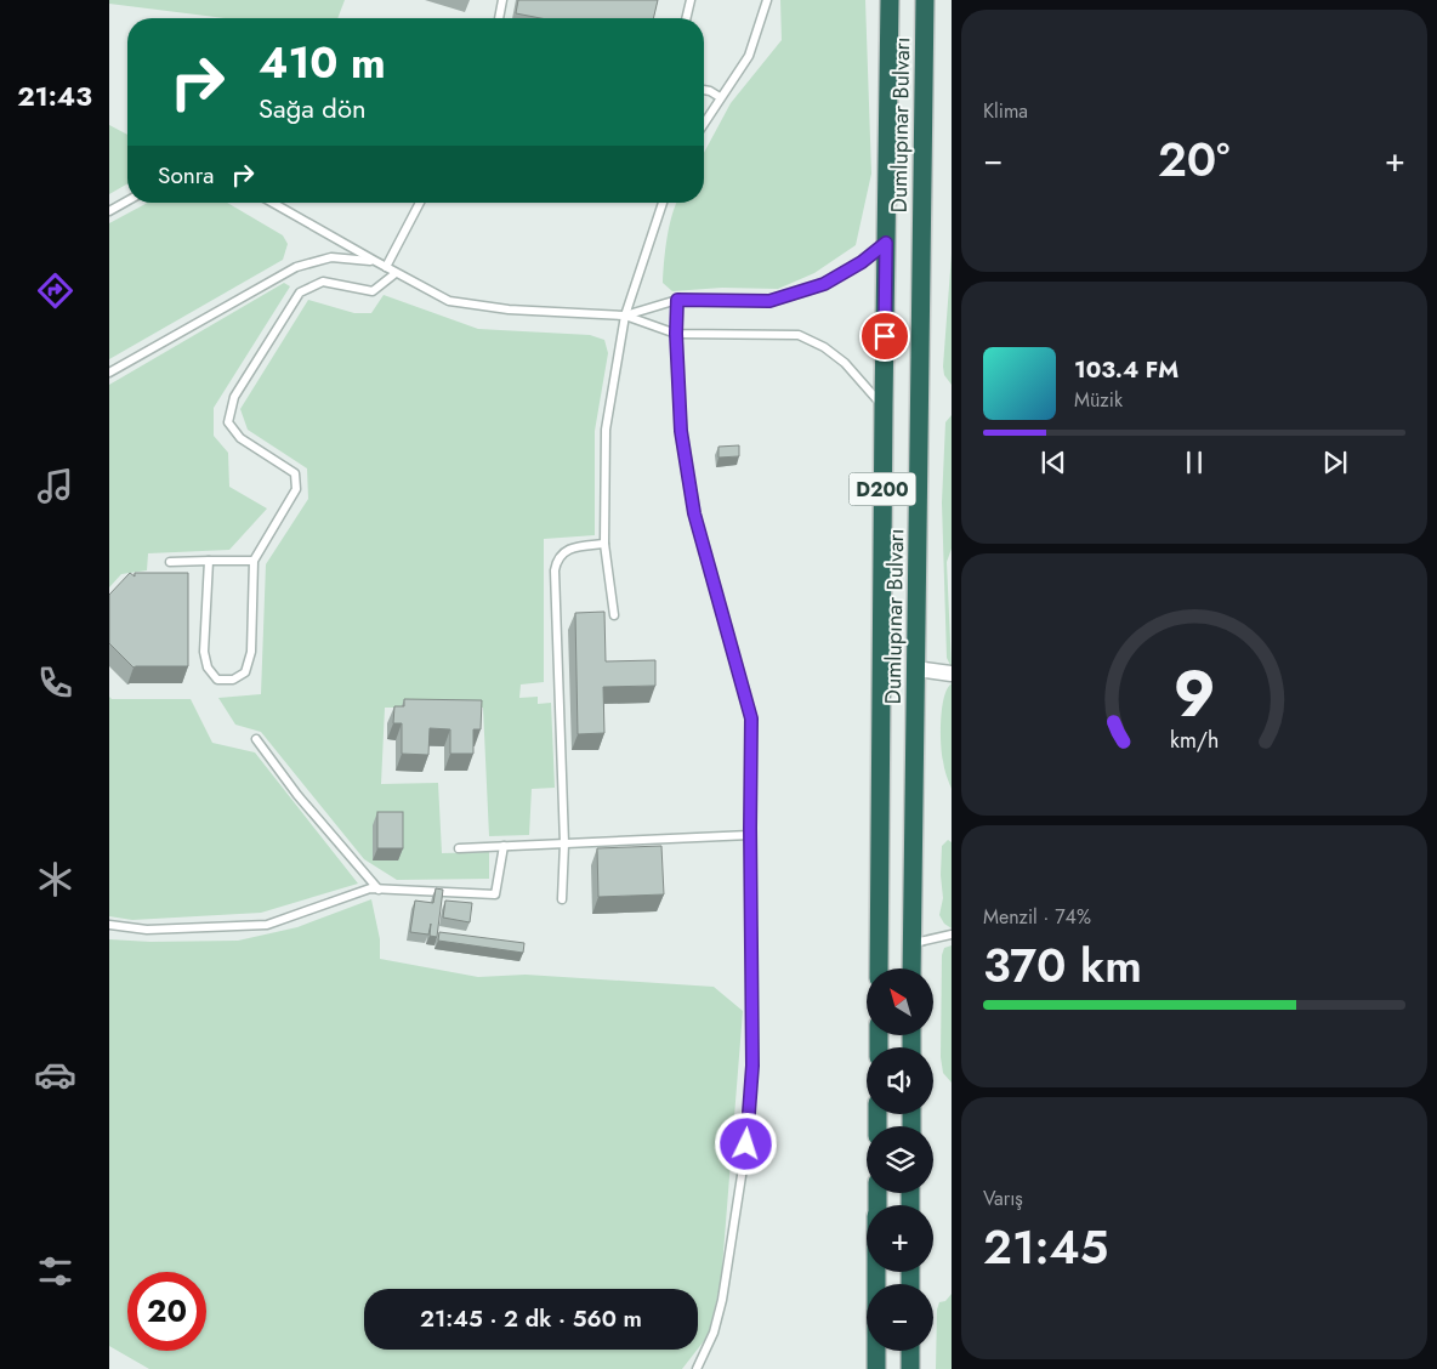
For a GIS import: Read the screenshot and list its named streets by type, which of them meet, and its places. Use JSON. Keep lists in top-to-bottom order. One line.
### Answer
{"streets":{"highway":["Dumlupınar Bulvarı","D200"]},"north":"top left","page":{"tabs":"21:43","tile":["Klima",["Menzil · 74%","370 km"],["Varış","21:45"]],"turn":["410 m","Sağa dön"],"heat":["−","20°","+"],"then":"Sonra","song":["103.4 FM","Müzik"],"map_buttons":["+","−"],"limit":"20","trip":"21:45 · 2 dk · 560 m","gauge":["9","km/h"]}}
